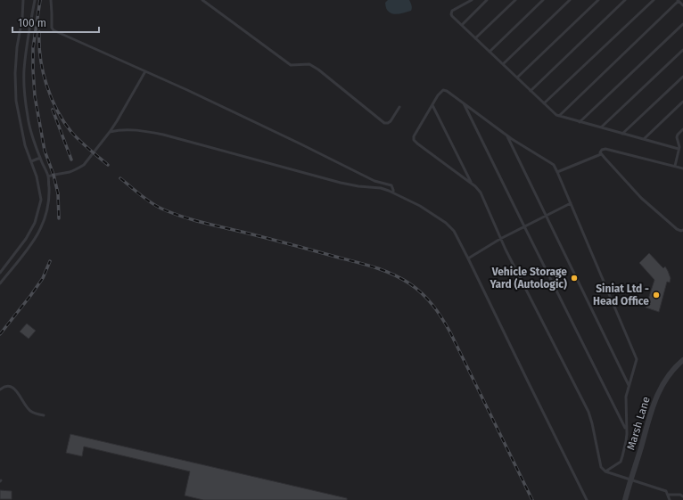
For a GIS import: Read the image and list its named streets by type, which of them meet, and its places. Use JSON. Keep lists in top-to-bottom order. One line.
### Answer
{"streets":{"street":["Marsh Lane"]},"places":["Vehicle Storage Yard (Autologic)","Siniat Ltd - Head Office"],"scale_bar":"100 m"}
